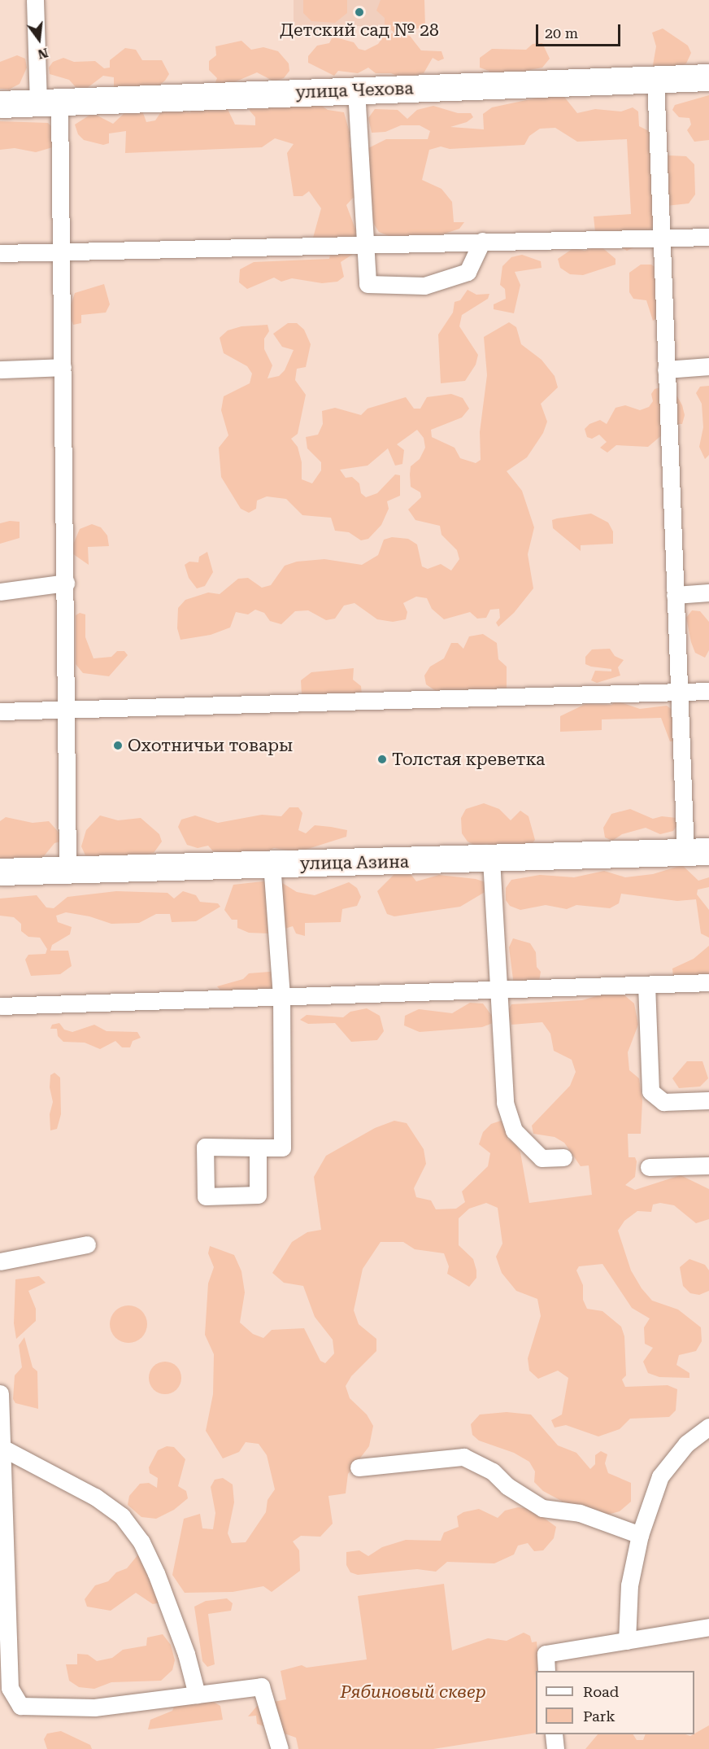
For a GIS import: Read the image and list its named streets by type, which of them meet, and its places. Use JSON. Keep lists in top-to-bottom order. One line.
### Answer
{"streets":{"street":["улица Чехова","улица Азина"]},"parks":["Рябиновый сквер"],"places":["Детский сад № 28","Охотничьи товары","Толстая креветка"],"legend":["Road","Park"],"scale_bar":"20 m","north":"bottom"}
